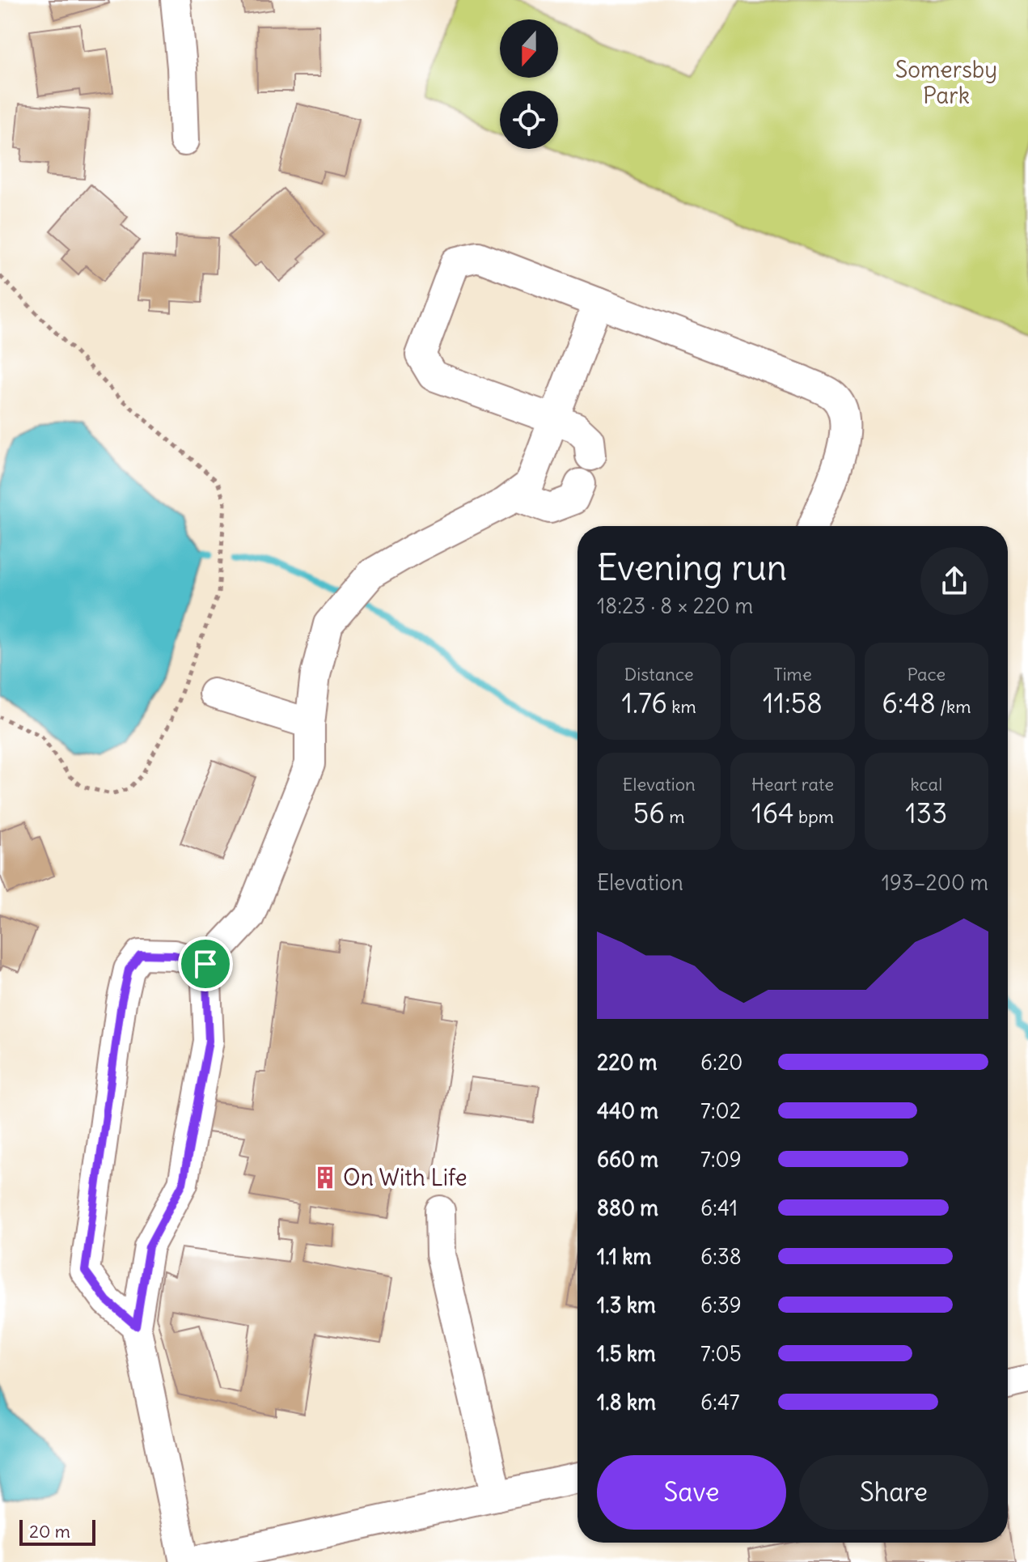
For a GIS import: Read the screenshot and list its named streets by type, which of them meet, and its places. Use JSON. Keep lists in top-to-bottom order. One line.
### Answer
{"parks":["Somersby Park"],"places":{"building":["On With Life"]},"scale_bar":"20 m","north":"bottom","page":{"heading":["Evening run","18:23 · 8 × 220 m"],"stats":[["Distance","1.76 km"],["Time","11:58"],["Pace","6:48 /km"],["Elevation","56 m"],["Heart rate","164 bpm"],["kcal","133"]],"chart":["Elevation","193–200 m"],"list":[{"name":"220 m","note":"6:20"},{"name":"440 m","note":"7:02"},{"name":"660 m","note":"7:09"},{"name":"880 m","note":"6:41"},{"name":"1.1 km","note":"6:38"},{"name":"1.3 km","note":"6:39"},{"name":"1.5 km","note":"7:05"},{"name":"1.8 km","note":"6:47"}],"buttons":["Save","Share"],"scale":"20 m"}}
